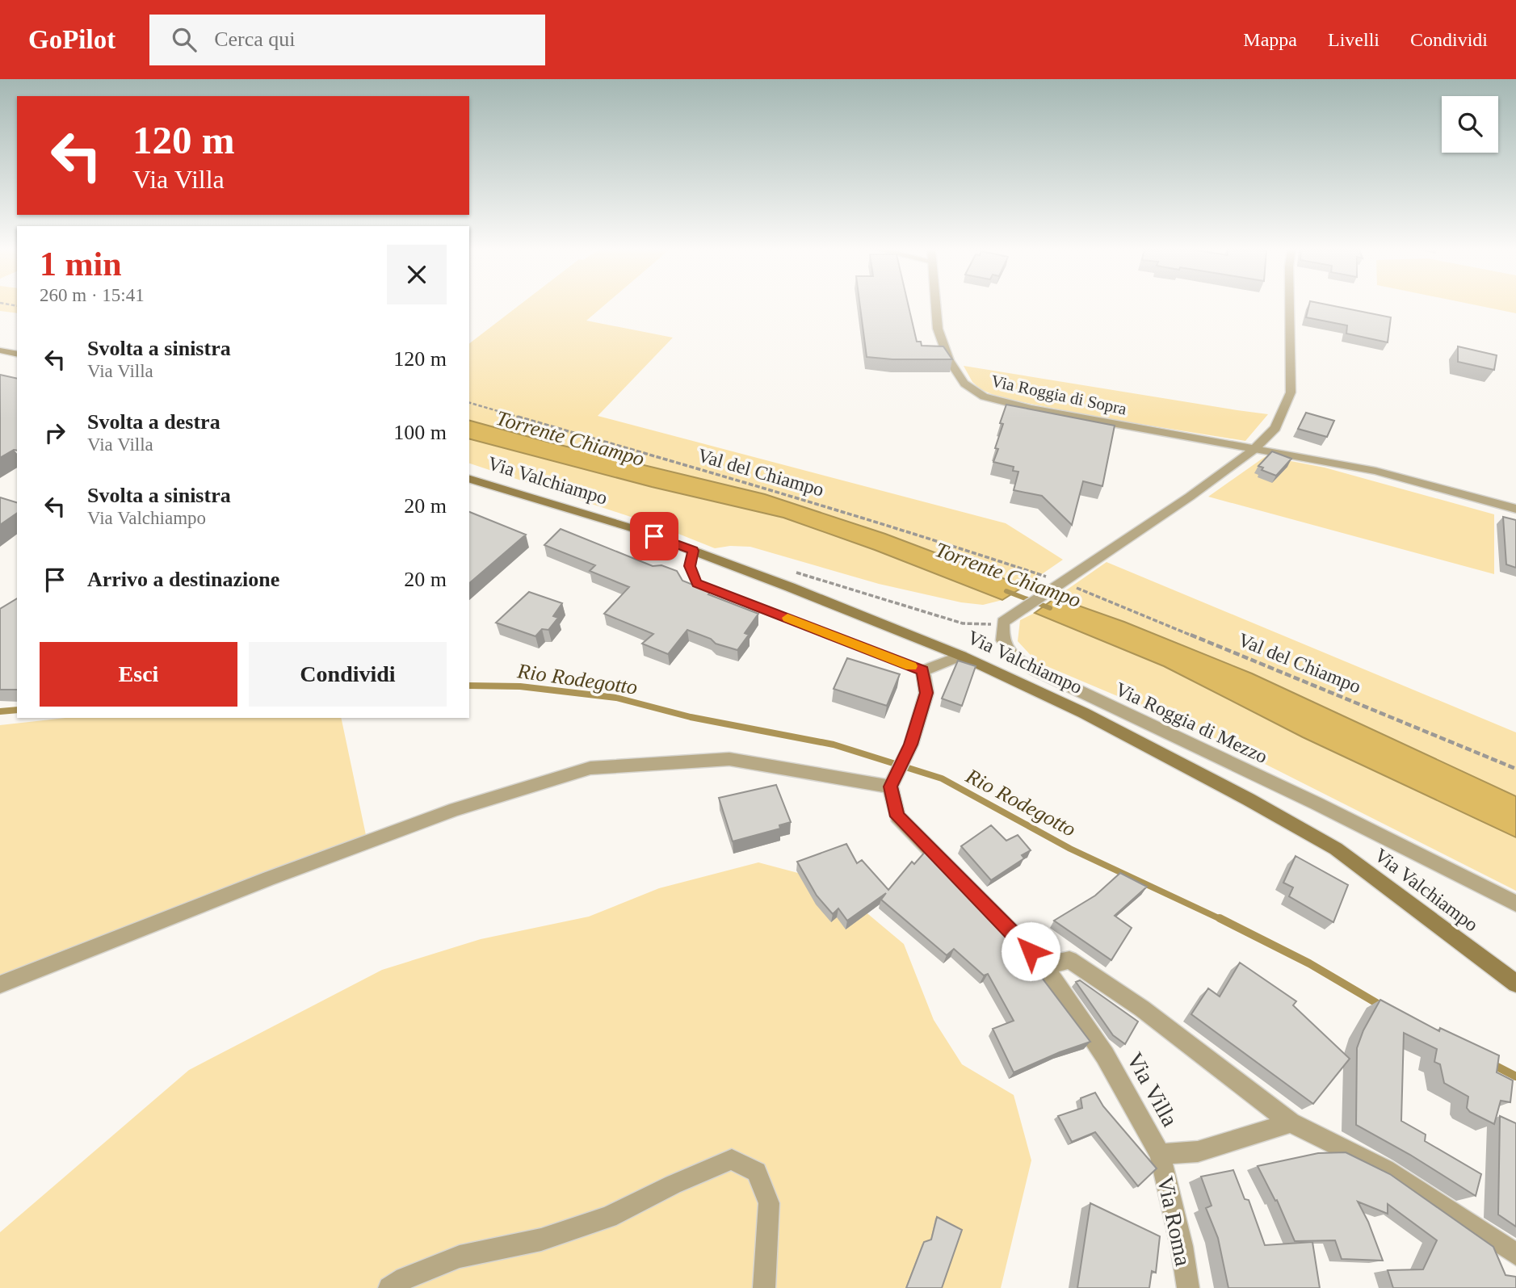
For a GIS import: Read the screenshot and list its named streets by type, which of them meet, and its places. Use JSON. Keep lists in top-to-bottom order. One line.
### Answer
{"streets":{"main road":["Via Valchiampo"],"street":["Via Roggia di Sopra","Via Roggia di Mezzo","Via Villa","Via Roma"],"path":["Val del Chiampo"]},"crossings":[["Via Villa","Via Roma"]],"water":["Torrente Chiampo","Rio Rodegotto"],"page":{"header":"GoPilot","search":"Cerca qui","nav":["Mappa","Livelli","Condividi"],"turn":["120 m","Via Villa"],"heading":["1 min","260 m · 15:41"],"list":[{"name":"Svolta a sinistra","note":"Via Villa","value":"120 m"},{"name":"Svolta a destra","note":"Via Villa","value":"100 m"},{"name":"Svolta a sinistra","note":"Via Valchiampo","value":"20 m"},{"name":"Arrivo a destinazione","value":"20 m"}],"buttons":["Esci","Condividi"]}}
